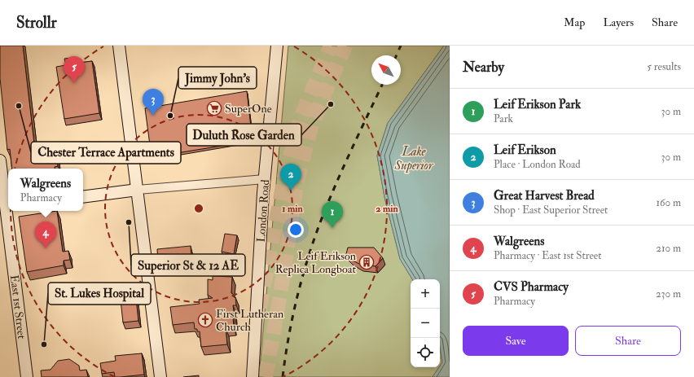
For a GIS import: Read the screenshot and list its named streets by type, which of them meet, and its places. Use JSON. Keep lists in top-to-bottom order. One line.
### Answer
{"streets":{"street":["London Road","East 1st Street"]},"water":["Lake Superior"],"places":{"other":["Duluth Rose Garden","Chester Terrace Apartments","Jimmy John's","Superior St & 12 AE","St. Lukes Hospital"],"supermarket":["SuperOne"],"building":["Leif Erikson Replica Longboat"],"church":["First Lutheran Church"]},"north":"top left","page":{"header":"Strollr","nav":["Map","Layers","Share"],"heading":["Nearby","5 results"],"pins":["5","3","2","1","4"],"list":[{"mark":"1","name":"Leif Erikson Park","note":"Park","value":"30 m"},{"mark":"2","name":"Leif Erikson","note":"Place · London Road","value":"30 m"},{"mark":"3","name":"Great Harvest Bread","note":"Shop · East Superior Street","value":"160 m"},{"mark":"4","name":"Walgreens","note":"Pharmacy · East 1st Street","value":"210 m"},{"mark":"5","name":"CVS Pharmacy","note":"Pharmacy","value":"230 m"}],"popup":["Walgreens","Pharmacy"],"map_buttons":["+","−"],"buttons":["Save","Share"]},"rings":["1 min","2 min"]}
